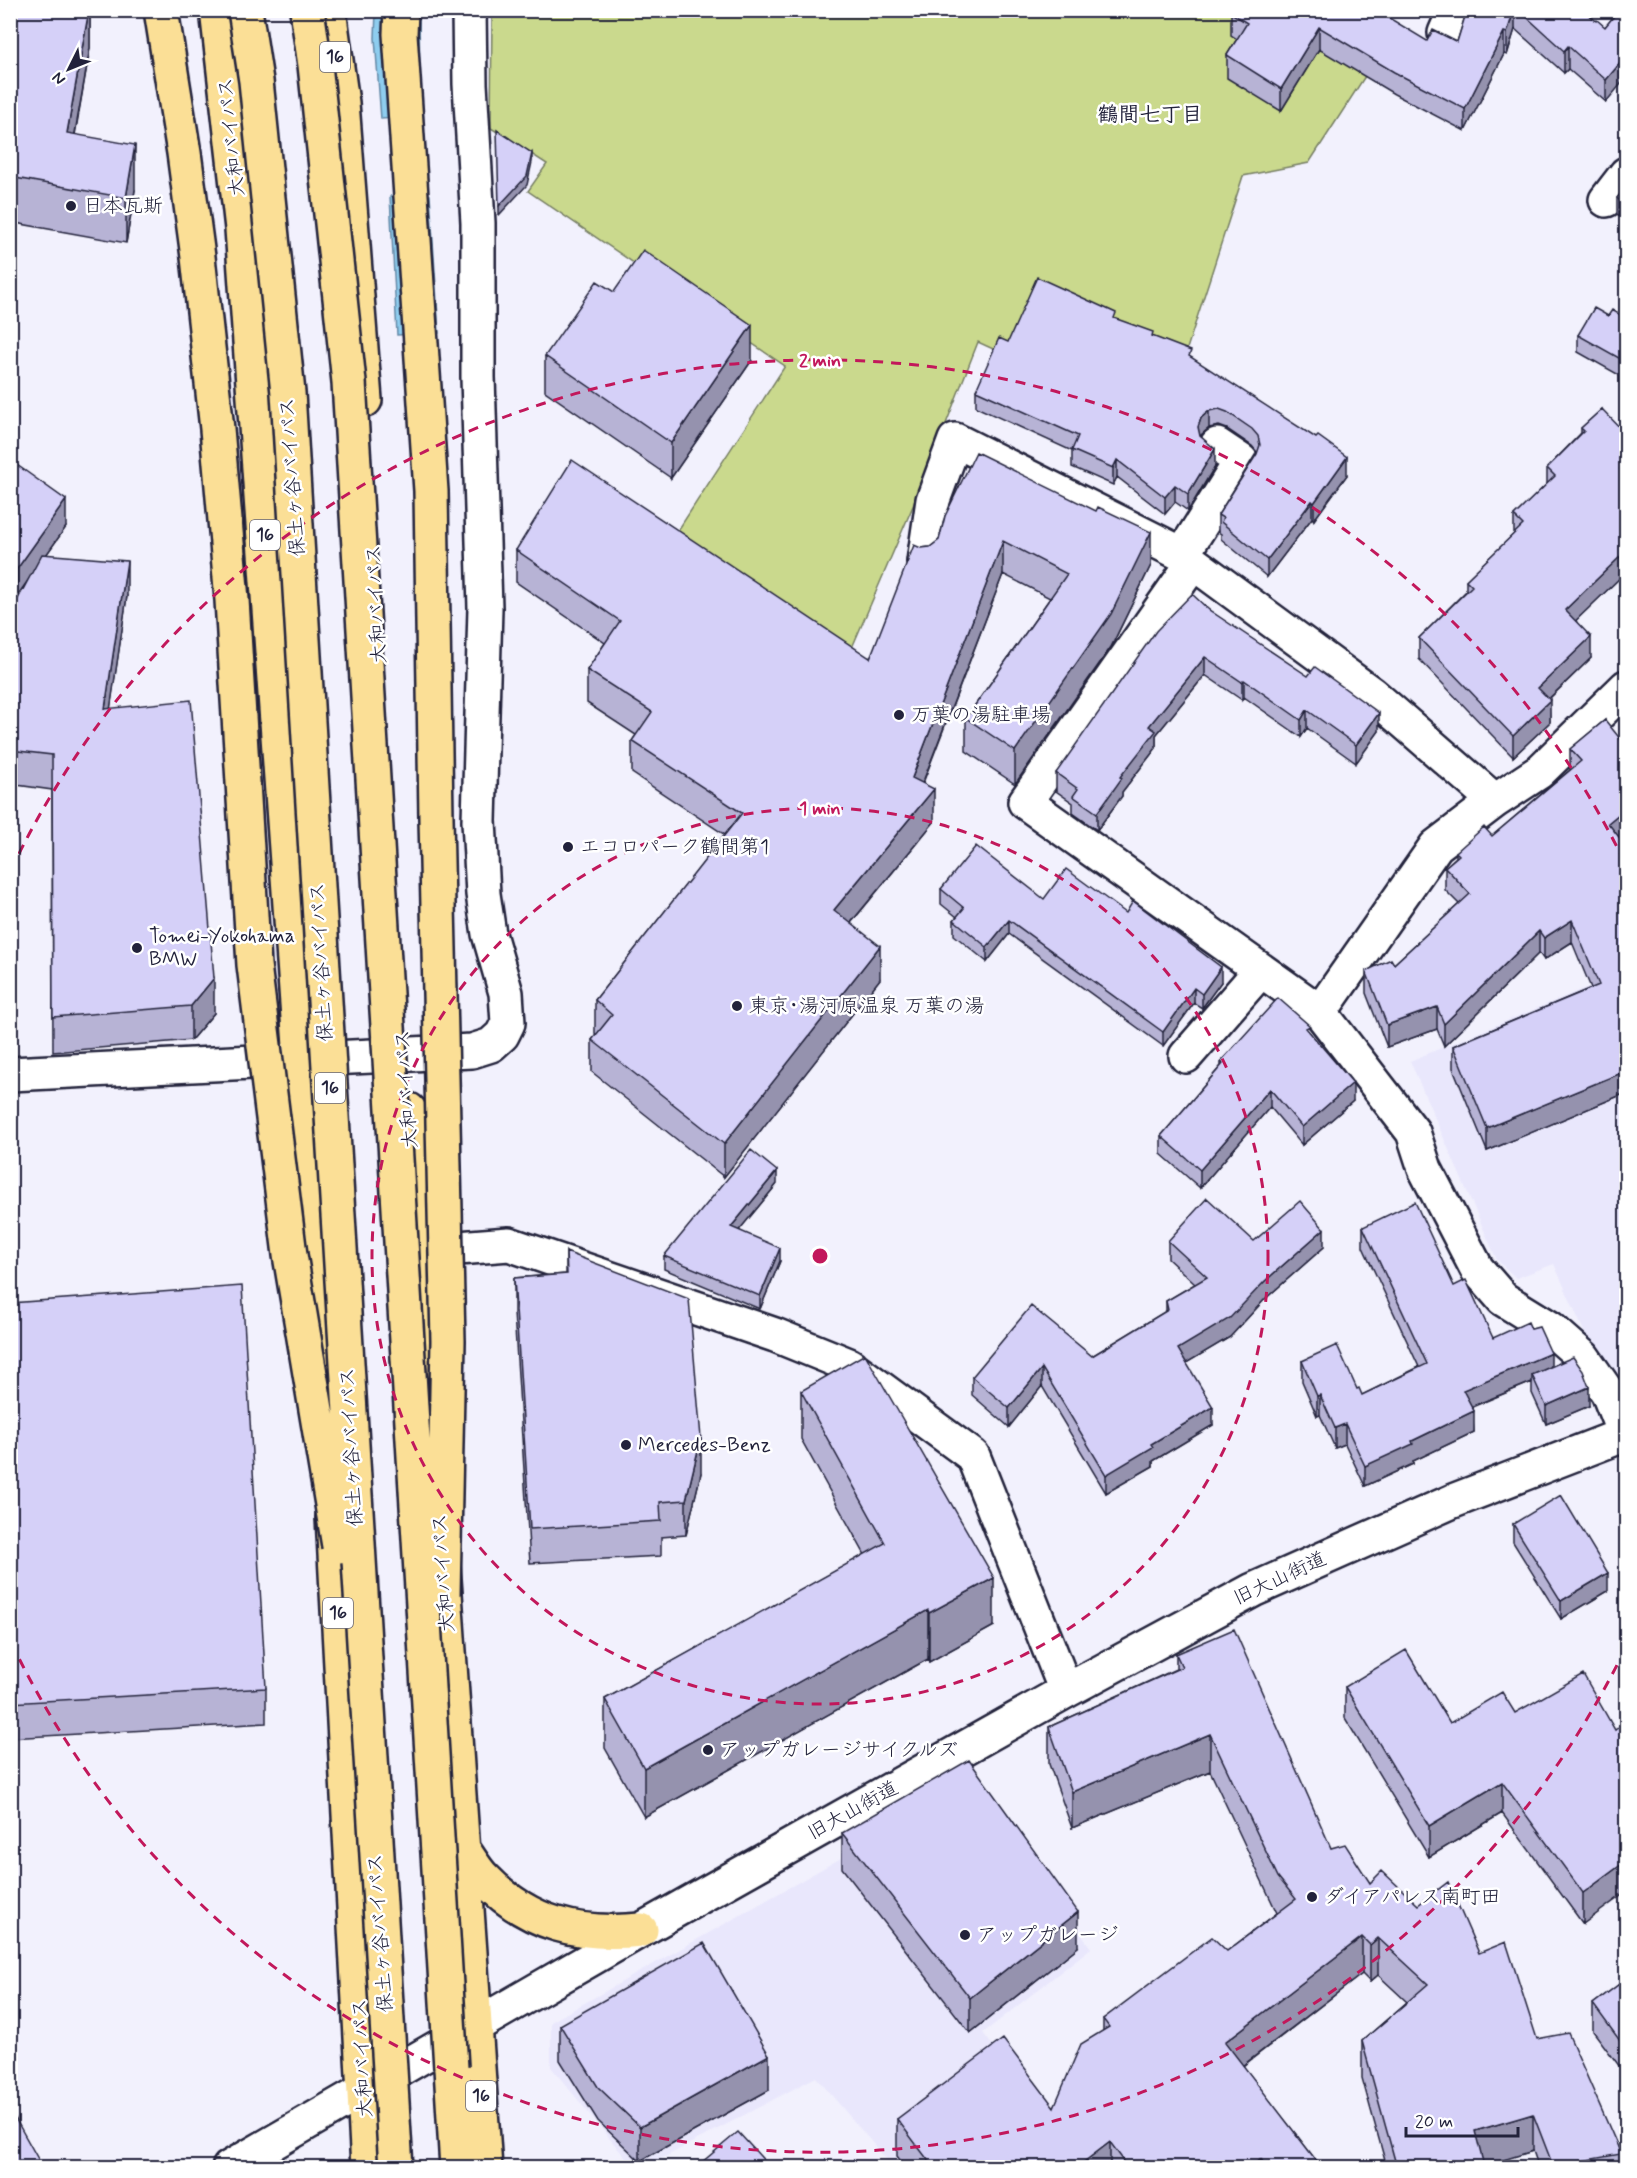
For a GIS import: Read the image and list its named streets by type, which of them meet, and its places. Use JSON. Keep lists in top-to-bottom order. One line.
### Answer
{"streets":{"highway":["16","大和バイパス","保土ヶ谷バイパス"],"street":["旧大山街道"]},"crossings":[["16","大和バイパス"],["大和バイパス","旧大山街道"]],"districts":["鶴間七丁目"],"places":["日本瓦斯","万葉の湯駐車場","エコロパーク鶴間第1","Tomei-Yokohama BMW","東京･湯河原温泉 万葉の湯","Mercedes-Benz","アップガレージサイクルズ","ダイアパレス南町田","アップガレージ"],"scale_bar":"20 m","north":"bottom left","rings":["2 min","1 min"]}
